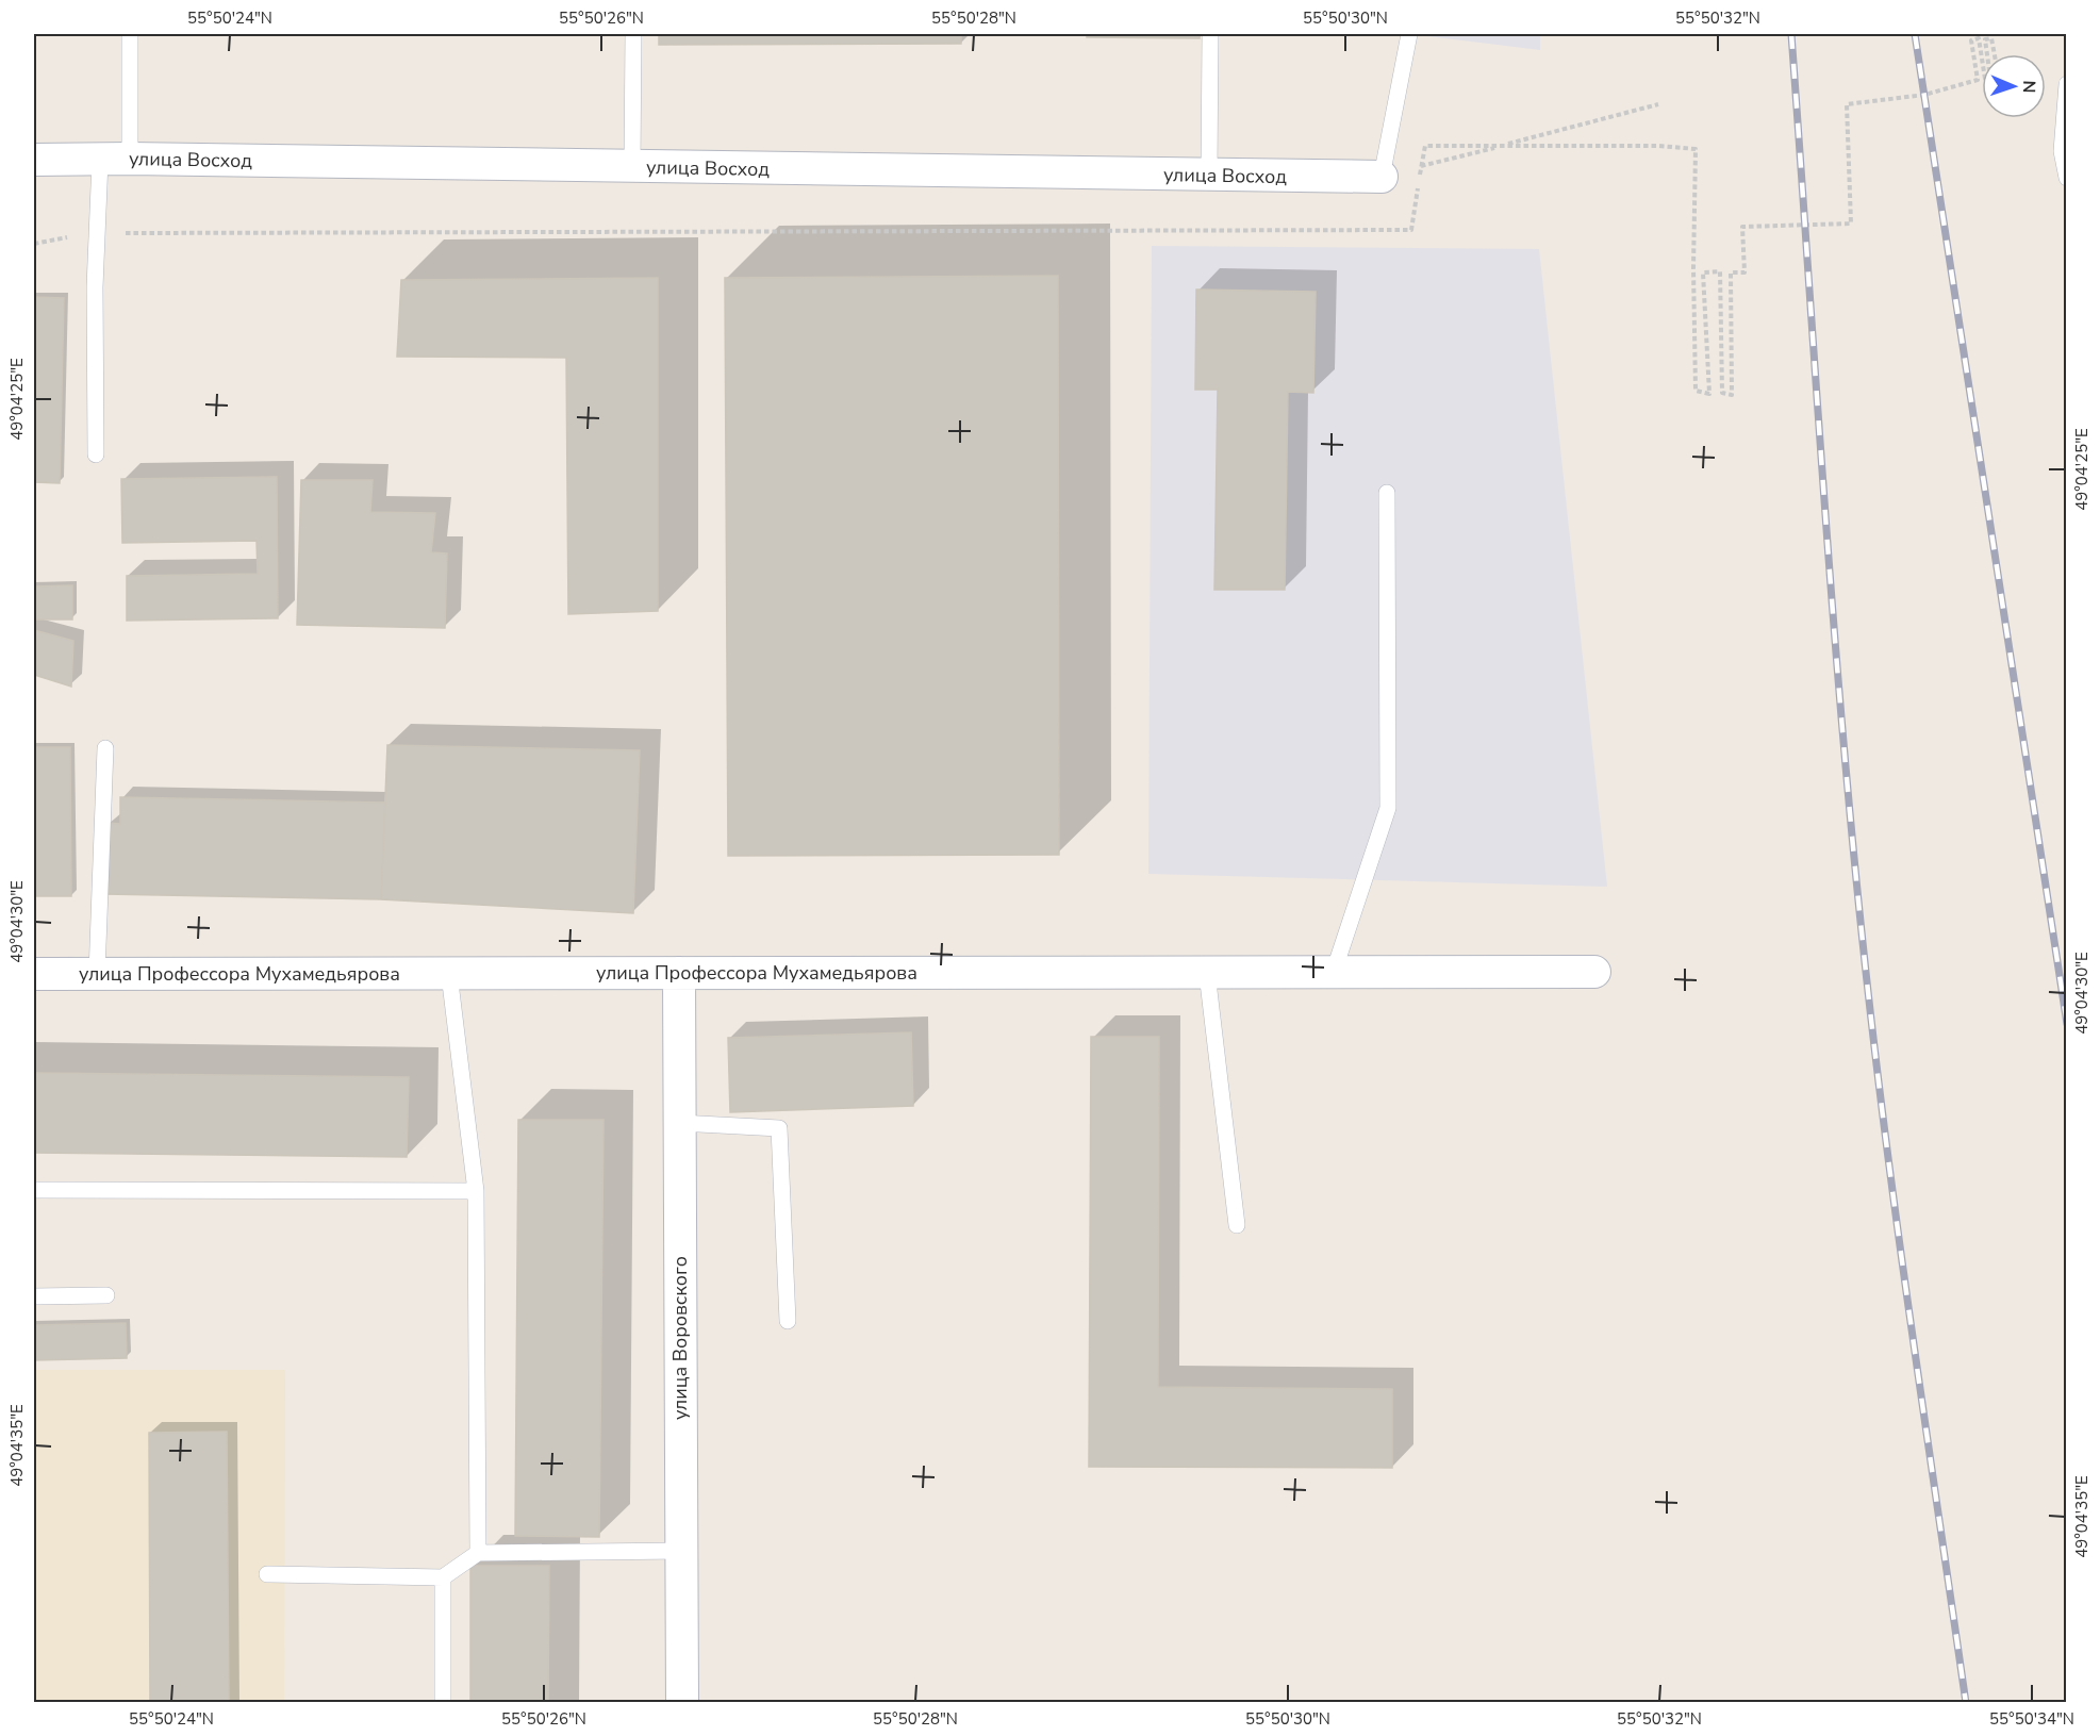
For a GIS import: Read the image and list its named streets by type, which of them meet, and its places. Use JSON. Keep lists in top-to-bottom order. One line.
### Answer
{"streets":{"street":["улица Восход","улица Профессора Мухамедьярова","улица Воровского"]},"crossings":[["улица Профессора Мухамедьярова","улица Воровского"]],"north":"right","coordinates":["55°50'24\"N","55°50'26\"N","55°50'28\"N","55°50'30\"N","55°50'32\"N","49°04'25\"E","49°04'30\"E","49°04'35\"E","55°50'34\"N"]}
